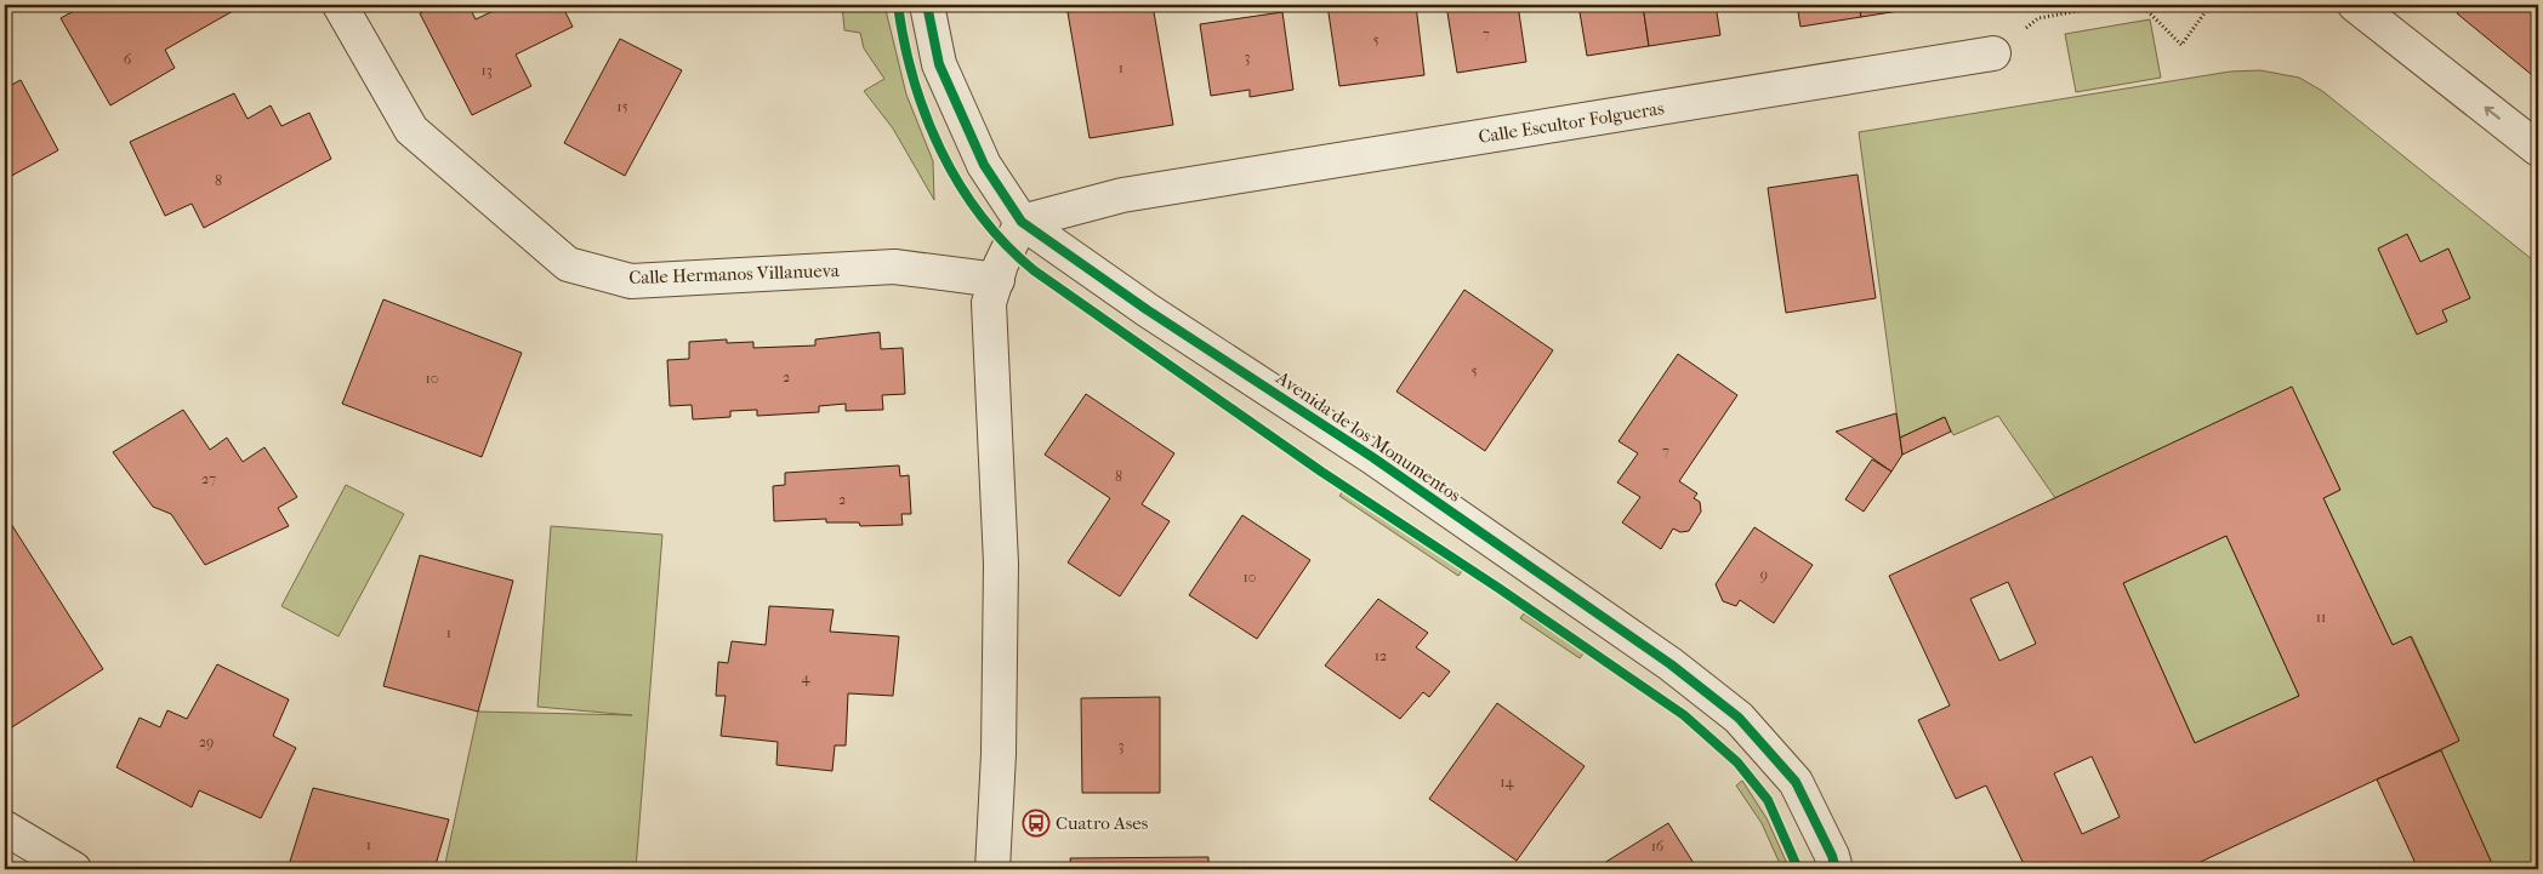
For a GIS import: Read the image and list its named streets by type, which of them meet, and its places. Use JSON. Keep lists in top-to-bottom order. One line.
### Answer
{"streets":{"street":["Calle Escultor Folgueras","Calle Hermanos Villanueva","Avenida de los Monumentos"]},"crossings":[["Calle Escultor Folgueras","Avenida de los Monumentos"]],"places":{"bus stop":["Cuatro Ases"]},"house_numbers":["7","5","3","6","1","13","15","8","5","2","10","7","8","27","2","9","10","11","1","12","4","29","3","14","1","16"]}
